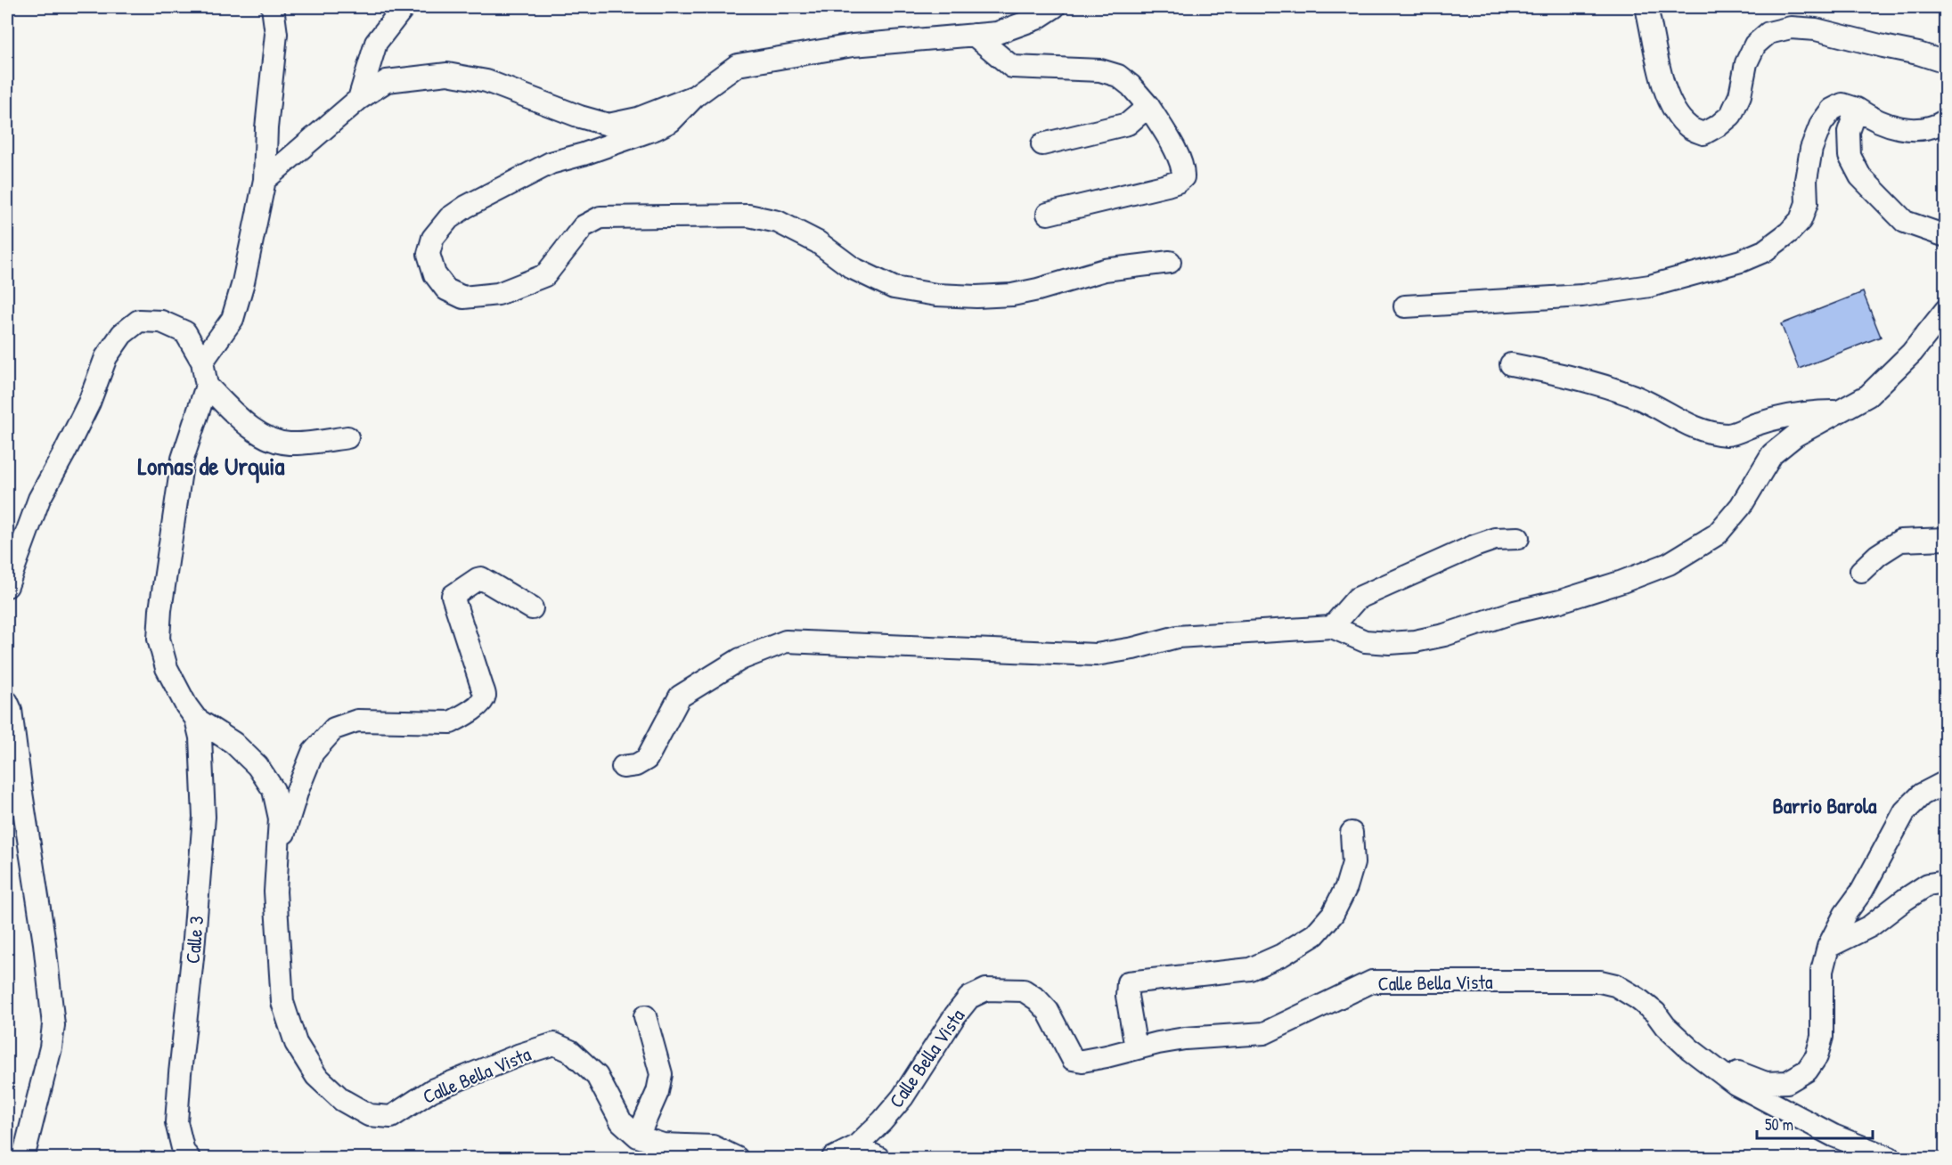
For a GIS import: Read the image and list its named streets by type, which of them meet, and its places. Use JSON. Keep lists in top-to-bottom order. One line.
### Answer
{"streets":{"street":["Calle 3","Calle Bella Vista"]},"crossings":[["Calle 3","Calle Bella Vista"]],"districts":["Lomas de Urquia","Barrio Barola"],"scale_bar":"50 m"}
